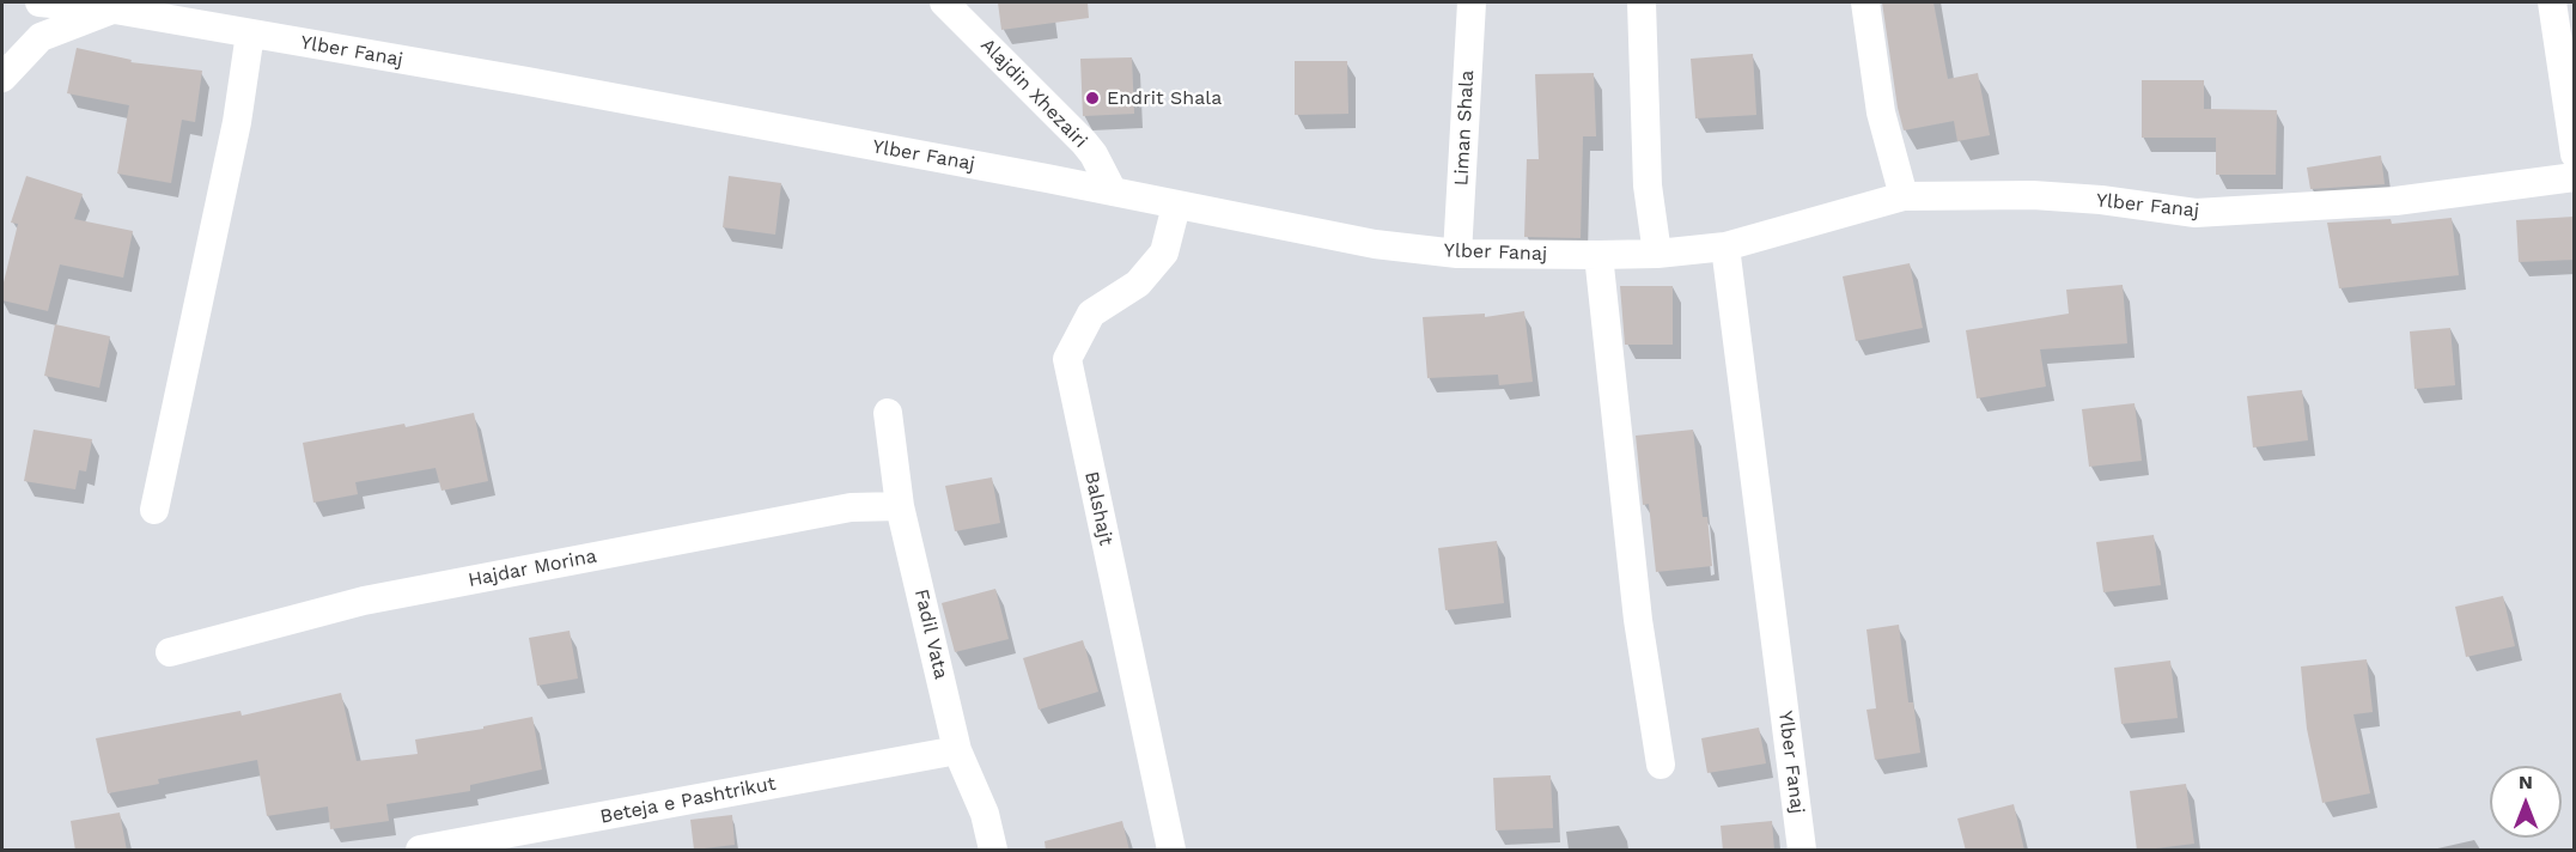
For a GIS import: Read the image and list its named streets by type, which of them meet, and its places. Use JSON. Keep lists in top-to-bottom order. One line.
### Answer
{"streets":{"street":["Ylber Fanaj","Alajdin Xhezairi","Liman Shala","Balshajt","Hajdar Morina","Fadil Vata","Beteja e Pashtrikut"]},"crossings":[["Ylber Fanaj","Alajdin Xhezairi"],["Ylber Fanaj","Liman Shala"],["Ylber Fanaj","Balshajt"],["Hajdar Morina","Fadil Vata"],["Fadil Vata","Beteja e Pashtrikut"]],"places":["Endrit Shala"],"north":"top"}
